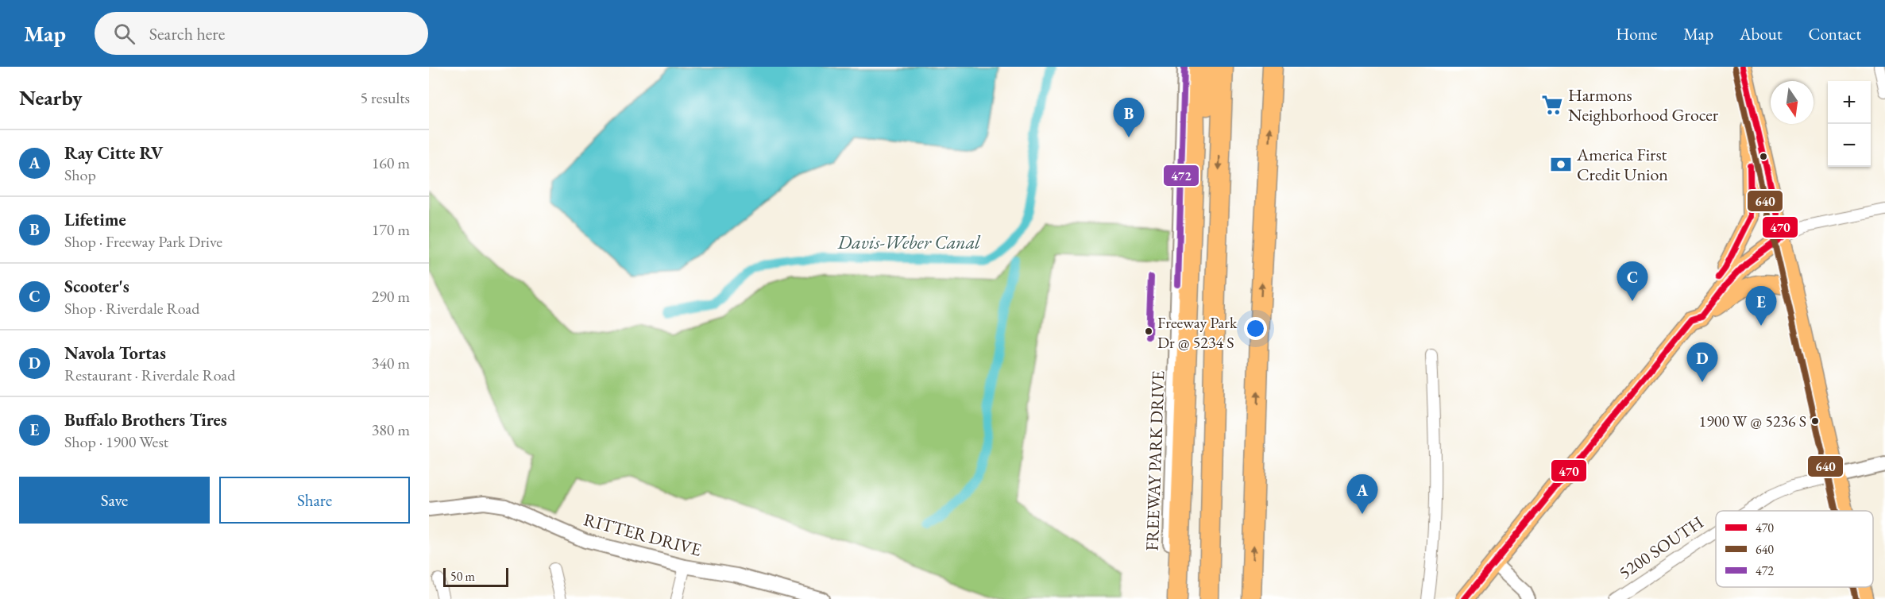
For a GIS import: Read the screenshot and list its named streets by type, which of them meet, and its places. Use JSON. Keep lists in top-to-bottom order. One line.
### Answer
{"streets":{"street":["FREEWAY PARK DRIVE","RITTER DRIVE","5200 SOUTH"]},"water":["Davis-Weber Canal"],"places":{"supermarket":["Harmons Neighborhood Grocer"],"bank":["America First Credit Union"],"other":["Freeway Park Dr @ 5234 S","1900 W @ 5236 S"]},"lines":["transit line 470","transit line 472","transit line 640"],"legend":["470","640","472"],"scale_bar":"50 m","north":"bottom","page":{"header":"Map","search":"Search here","nav":["Home","Map","About","Contact"],"heading":["Nearby","5 results"],"map_buttons":["+","−"],"pins":["B","C","E","D","A"],"list":[{"mark":"A","name":"Ray Citte RV","note":"Shop","value":"160 m"},{"mark":"B","name":"Lifetime","note":"Shop · Freeway Park Drive","value":"170 m"},{"mark":"C","name":"Scooter's","note":"Shop · Riverdale Road","value":"290 m"},{"mark":"D","name":"Navola Tortas","note":"Restaurant · Riverdale Road","value":"340 m"},{"mark":"E","name":"Buffalo Brothers Tires","note":"Shop · 1900 West","value":"380 m"}],"buttons":["Save","Share"],"scale":"50 m"}}
